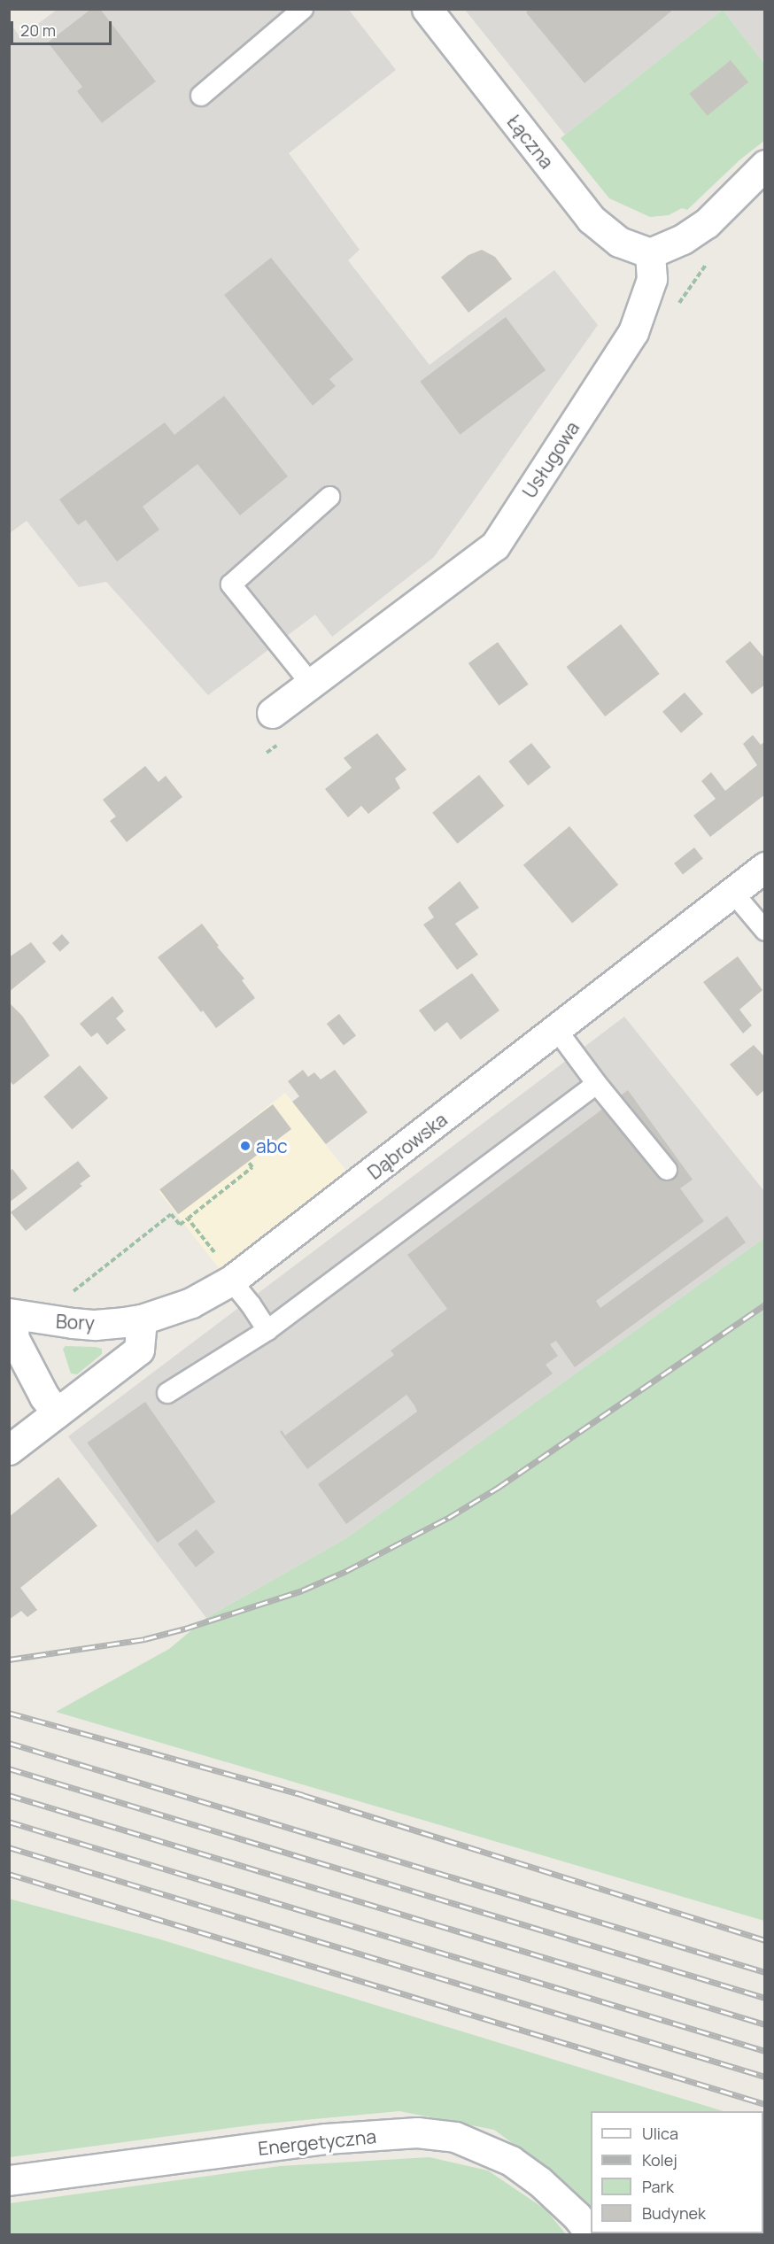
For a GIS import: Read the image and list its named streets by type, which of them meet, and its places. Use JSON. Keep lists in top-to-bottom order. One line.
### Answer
{"streets":{"street":["Łączna","Usługowa","Dąbrowska","Bory","Energetyczna"]},"crossings":[["Łączna","Usługowa"],["Dąbrowska","Bory"]],"places":["abc"],"legend":["Ulica","Kolej","Park","Budynek"],"scale_bar":"20 m"}
